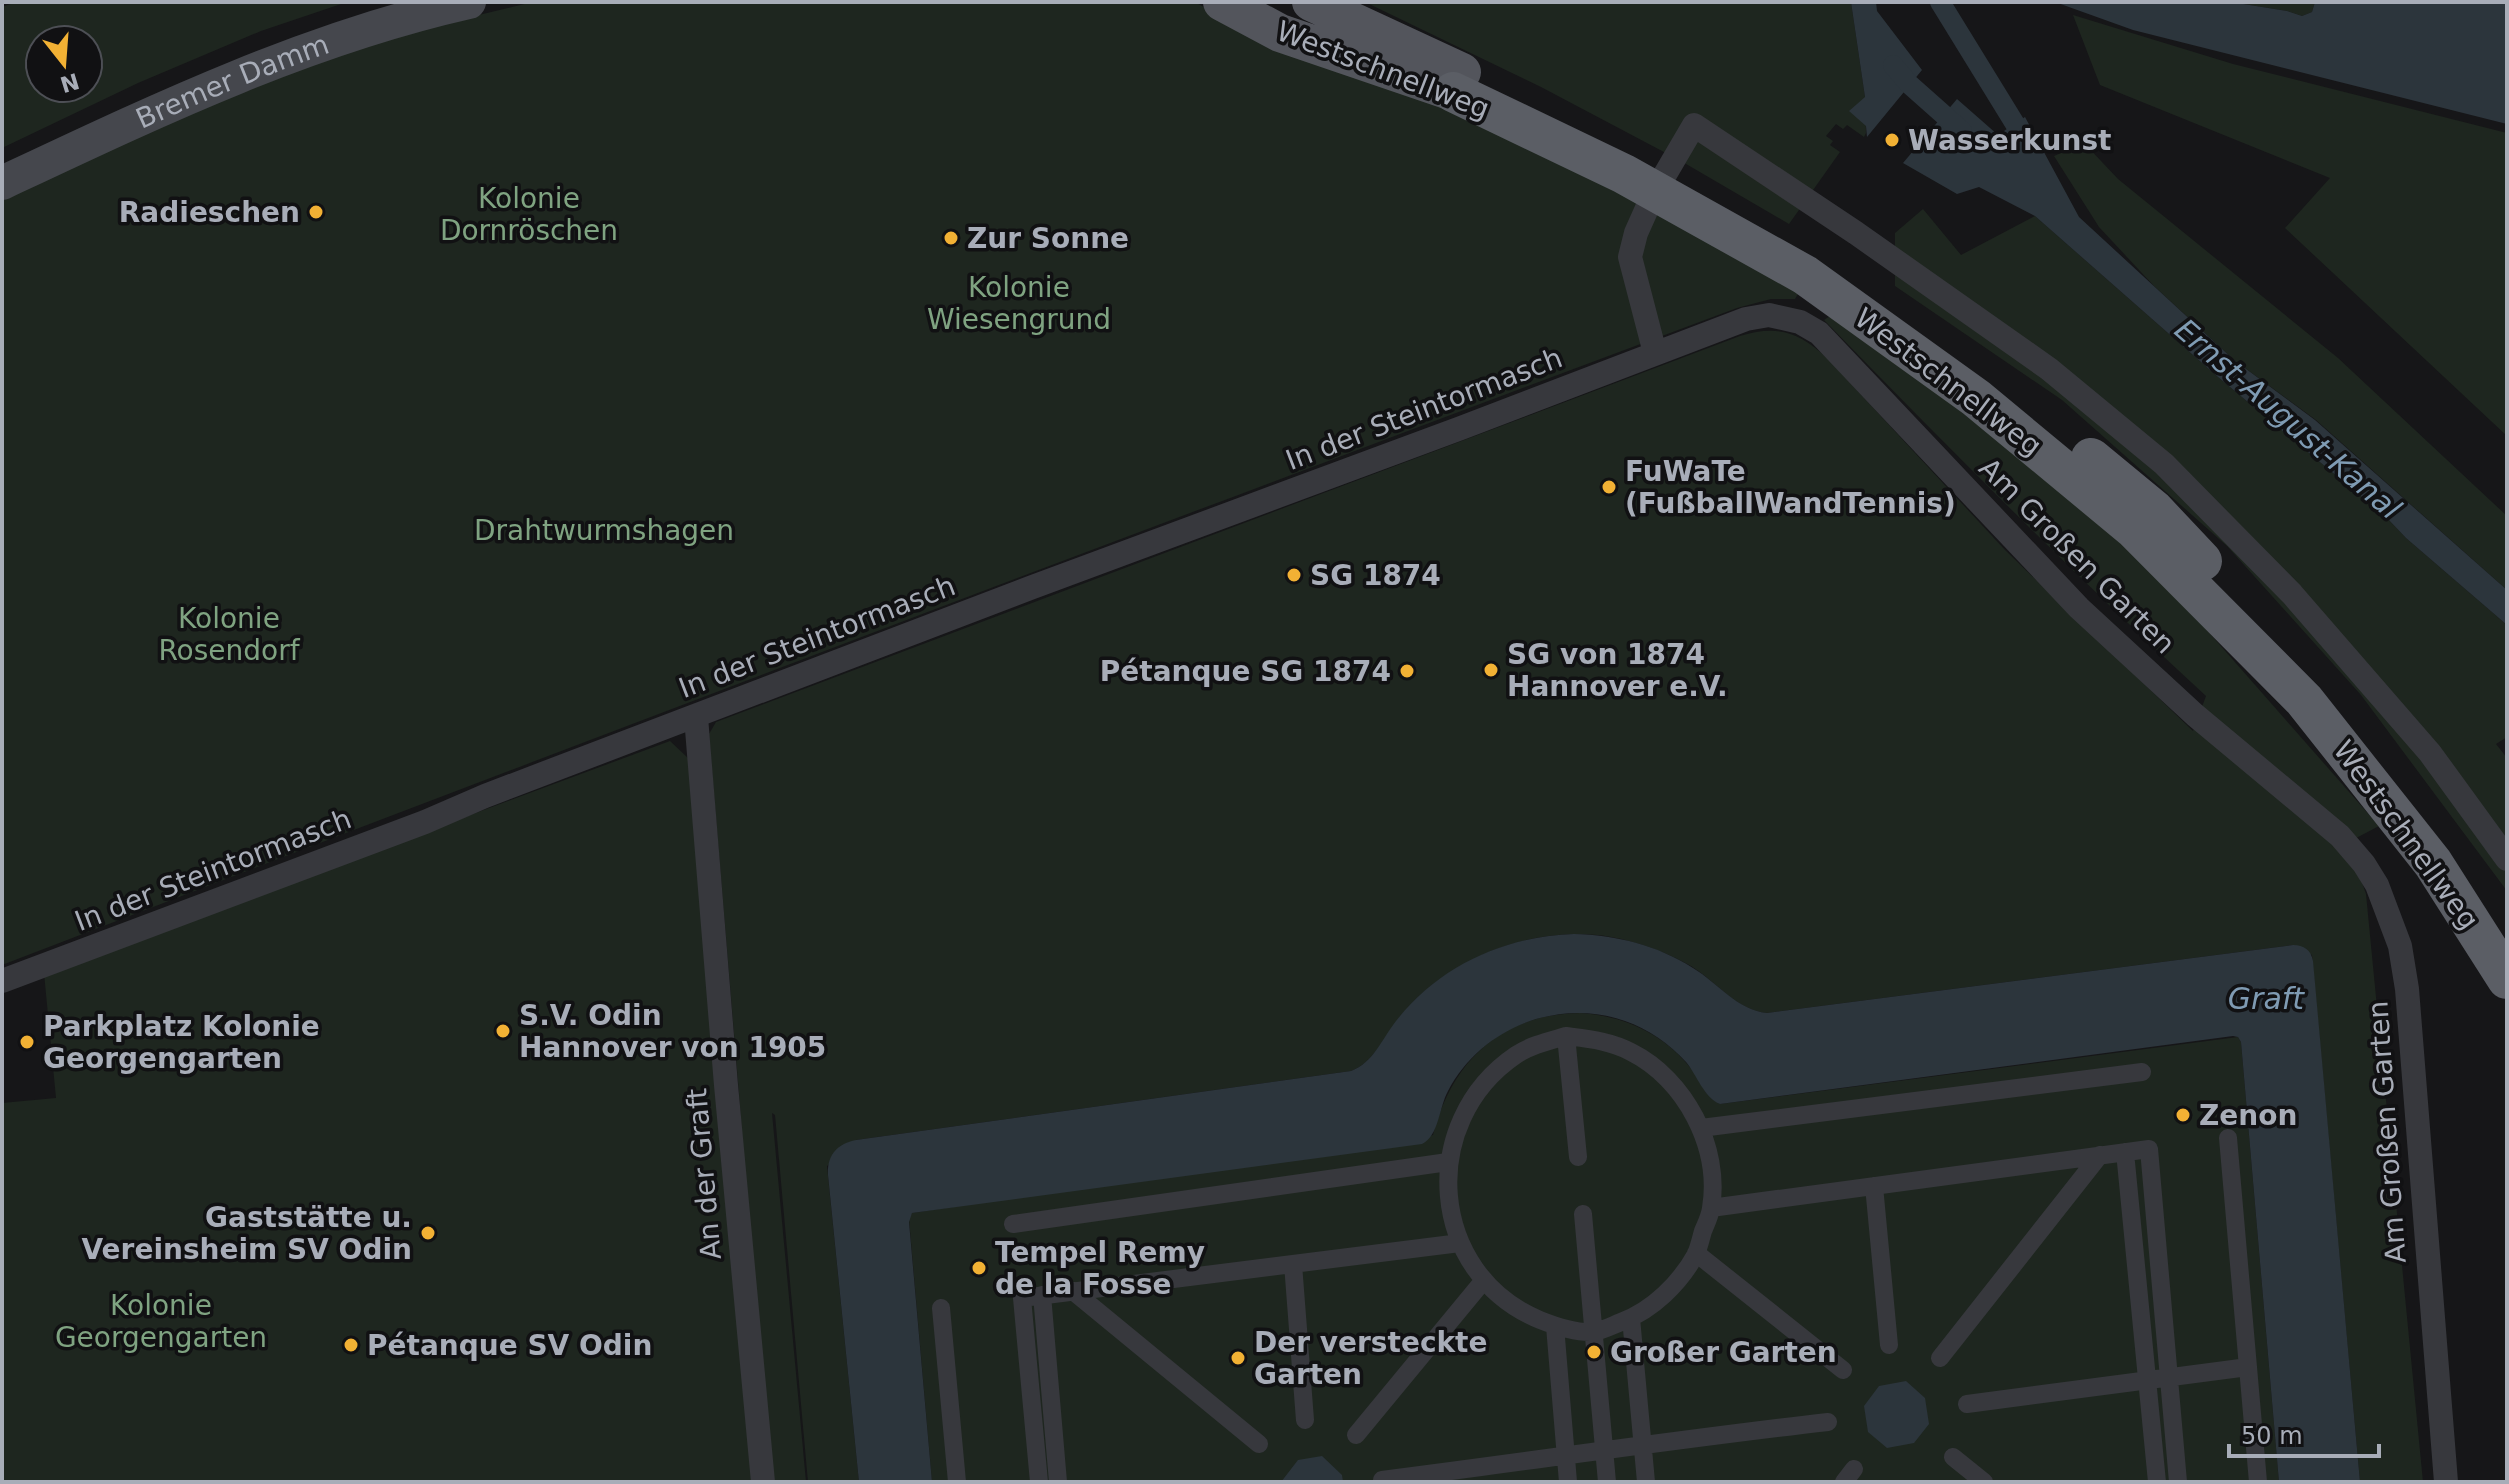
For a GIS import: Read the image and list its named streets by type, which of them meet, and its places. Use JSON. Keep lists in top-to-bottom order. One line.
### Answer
{"streets":{"highway":["Westschnellweg"],"main road":["Bremer Damm"],"street":["In der Steintormasch","Am Großen Garten","An der Graft"]},"crossings":[["In der Steintormasch","Am Großen Garten"],["In der Steintormasch","An der Graft"]],"water":["Ernst-August-Kanal","Graft"],"parks":["Kolonie Dornröschen","Kolonie Wiesengrund","Drahtwurmshagen","Kolonie Rosendorf","Kolonie Georgengarten"],"places":["Wasserkunst","Radieschen","Zur Sonne","FuWaTe (FußballWandTennis)","SG 1874","SG von 1874 Hannover e.V.","Pétanque SG 1874","S.V. Odin Hannover von 1905","Parkplatz Kolonie Georgengarten","Zenon","Gaststätte u. Vereinsheim SV Odin","Tempel Remy de la Fosse","Pétanque SV Odin","Großer Garten","Der versteckte Garten"],"scale_bar":"50 m","north":"bottom"}
